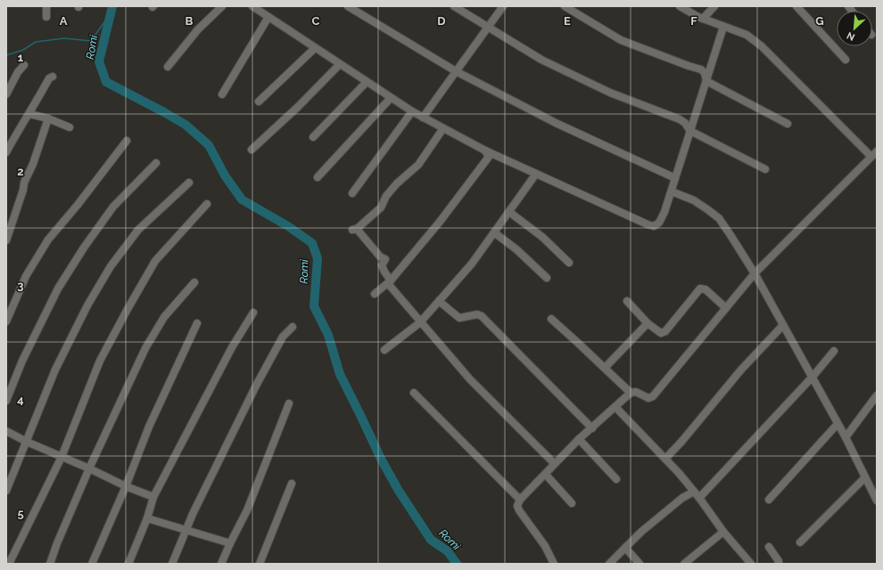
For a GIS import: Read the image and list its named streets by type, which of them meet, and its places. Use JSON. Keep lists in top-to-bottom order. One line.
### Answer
{"water":["Romi"],"north":"bottom left","grid":{"columns":["A","B","C","D","E","F","G"],"rows":["1","2","3","4","5"]}}
